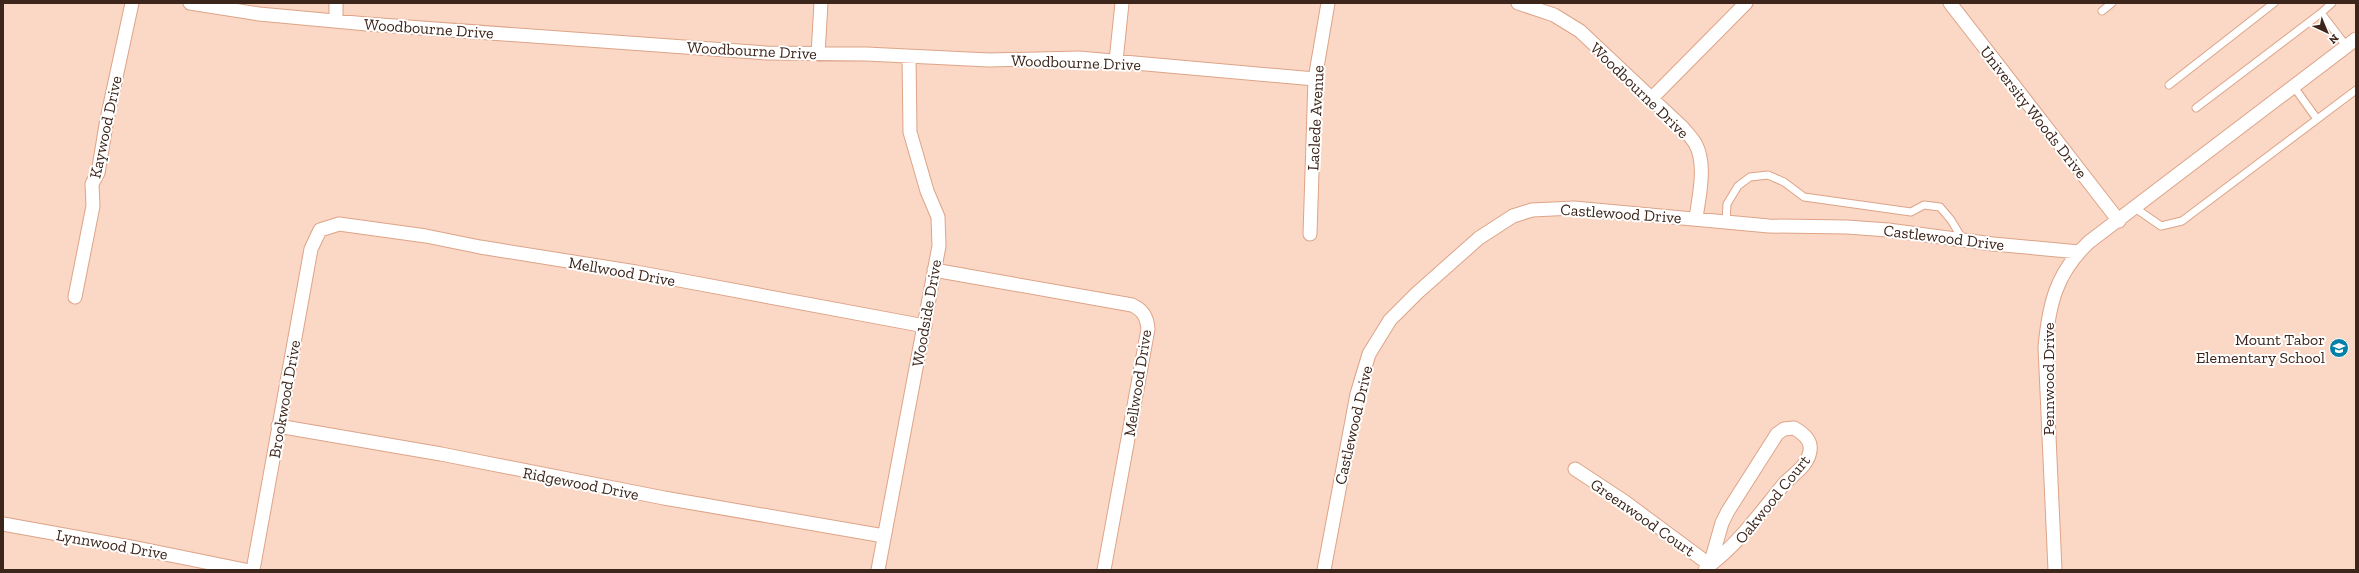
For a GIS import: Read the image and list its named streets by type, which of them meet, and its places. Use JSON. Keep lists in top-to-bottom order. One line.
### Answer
{"streets":{"street":["Woodbourne Drive","University Woods Drive","Laclede Avenue","Kaywood Drive","Castlewood Drive","Mellwood Drive","Woodside Drive","Pennwood Drive","Brookwood Drive","Ridgewood Drive","Oakwood Court","Greenwood Court","Lynnwood Drive"]},"crossings":[["Woodbourne Drive","Laclede Avenue"],["Woodbourne Drive","Castlewood Drive"],["Woodbourne Drive","Woodside Drive"],["University Woods Drive","Pennwood Drive"],["Castlewood Drive","Pennwood Drive"],["Mellwood Drive","Woodside Drive"],["Mellwood Drive","Brookwood Drive"],["Woodside Drive","Ridgewood Drive"],["Brookwood Drive","Ridgewood Drive"],["Oakwood Court","Greenwood Court"]],"places":{"school or university":["Mount Tabor Elementary School"]},"north":"bottom right"}
